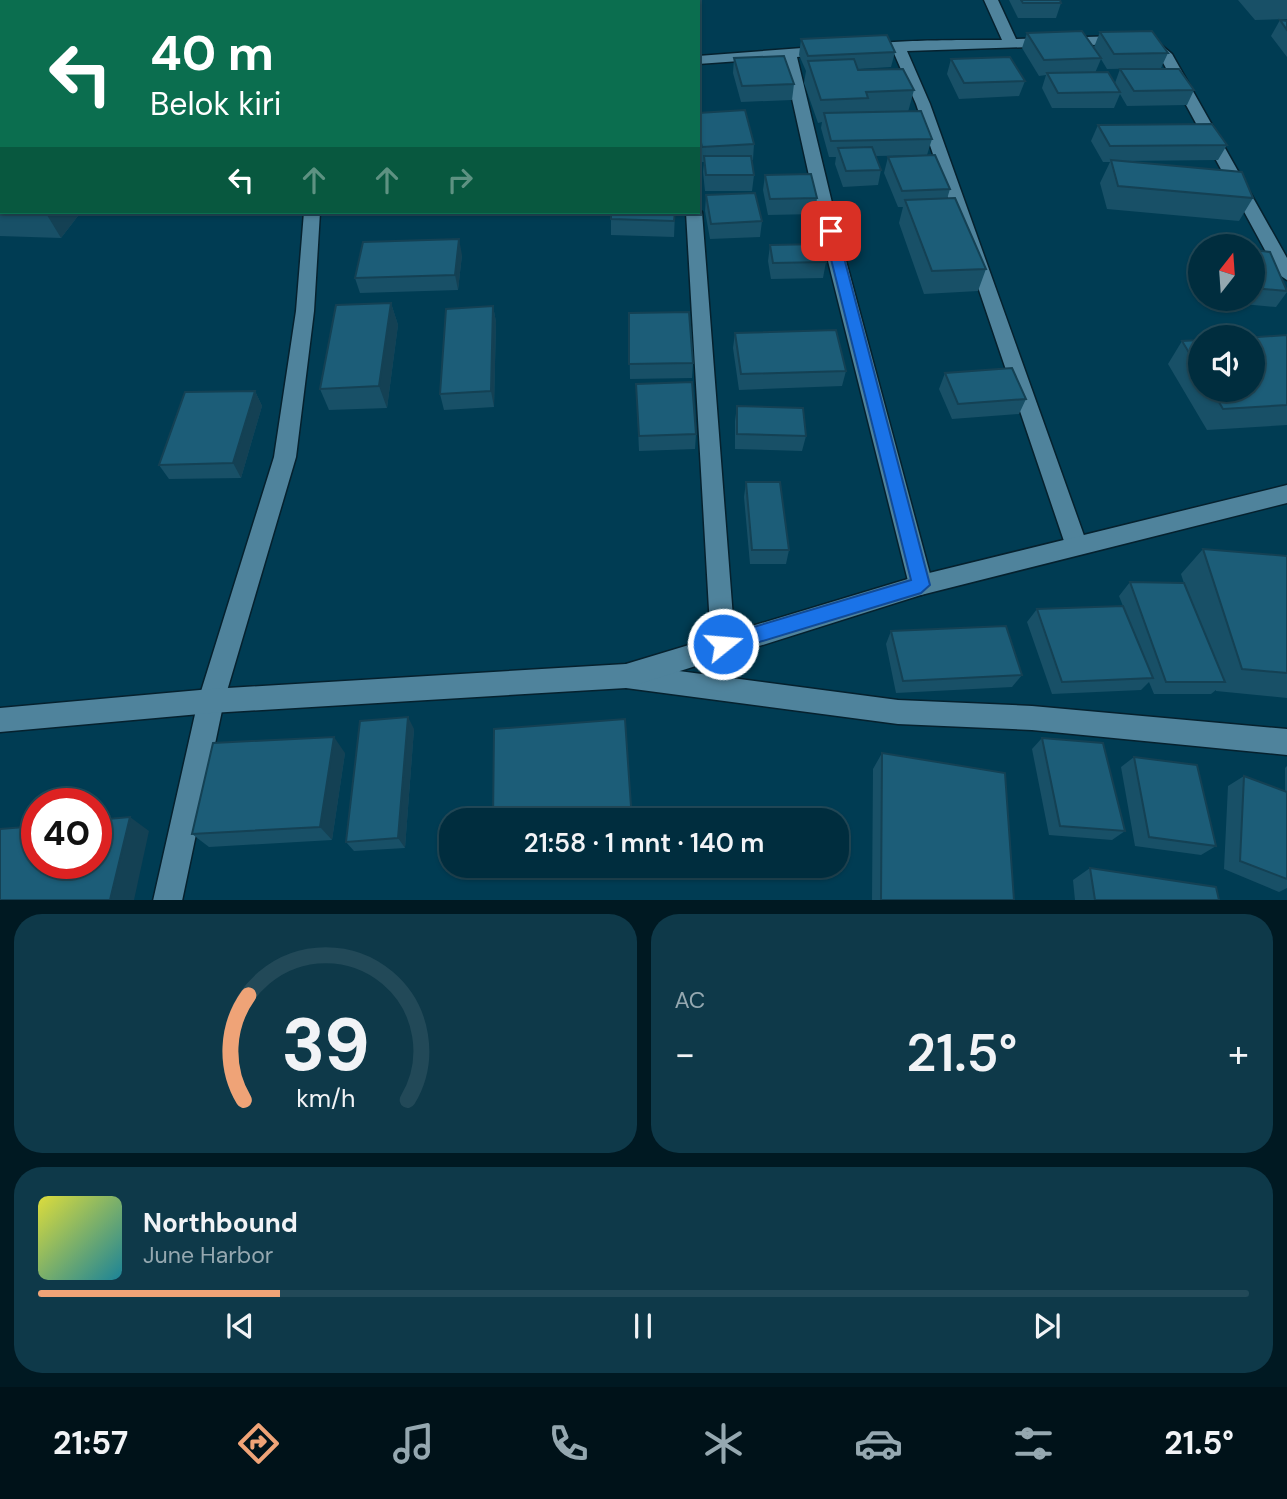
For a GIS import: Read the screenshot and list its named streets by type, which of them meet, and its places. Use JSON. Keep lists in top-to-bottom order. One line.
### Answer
{"north":"top","page":{"turn":["40 m","Belok kiri"],"limit":"40","trip":"21:58 · 1 mnt · 140 m","tile":"AC","heat":["−","21.5°","+"],"song":["Northbound","June Harbor"],"tabs":["21:57","21.5°"],"gauge":["39","km/h"]}}
